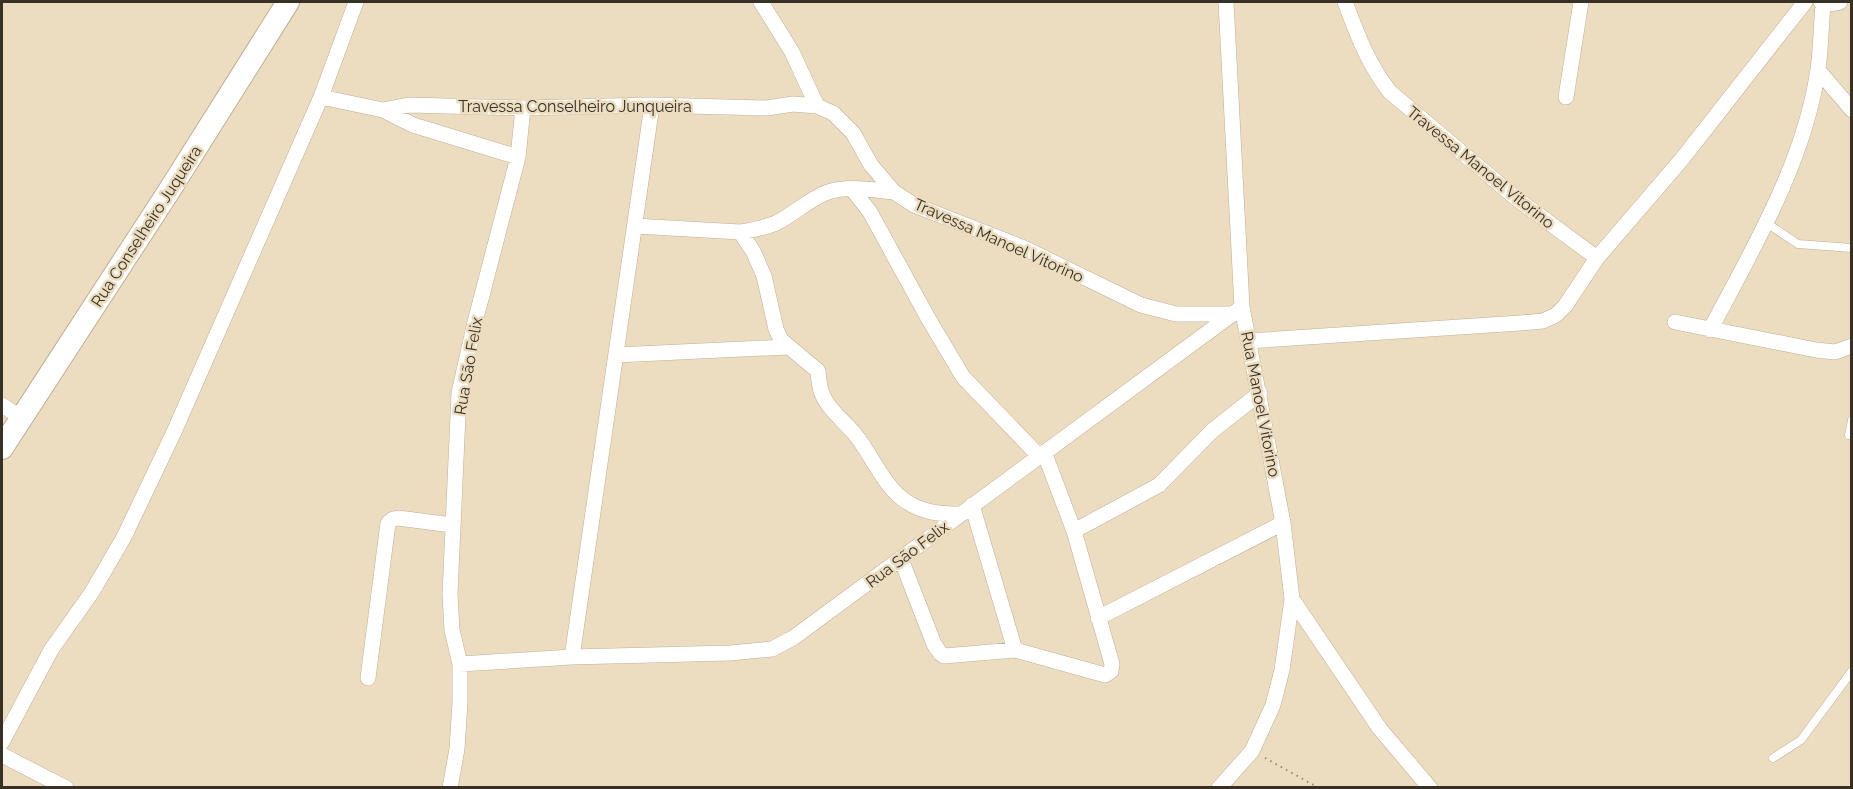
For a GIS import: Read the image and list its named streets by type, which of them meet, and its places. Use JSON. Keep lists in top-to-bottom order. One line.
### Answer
{"streets":{"main road":["Rua Conselheiro Juqueira"],"street":["Travessa Conselheiro Junqueira","Travessa Manoel Vitorino","Rua São Felix","Rua Manoel Vitorino"]},"crossings":[["Travessa Conselheiro Junqueira","Travessa Manoel Vitorino"],["Travessa Conselheiro Junqueira","Rua São Felix"],["Travessa Manoel Vitorino","Rua São Felix"],["Travessa Manoel Vitorino","Rua Manoel Vitorino"],["Rua São Felix","Rua Manoel Vitorino"]]}
